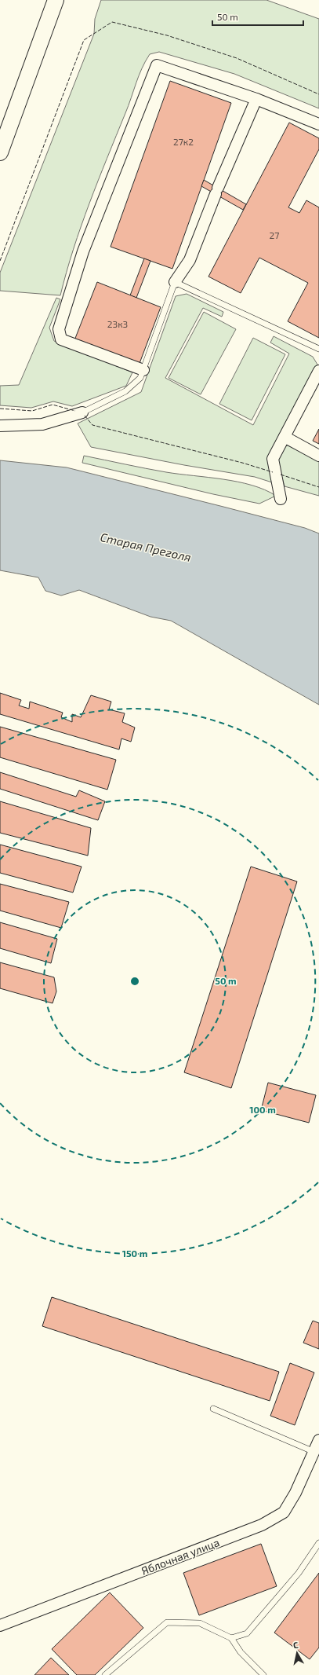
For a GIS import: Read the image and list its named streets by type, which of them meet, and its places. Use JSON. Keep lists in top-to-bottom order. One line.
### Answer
{"streets":{"street":["Яблочная улица"]},"water":["Старая Преголя"],"house_numbers":["27к2","27","23к3"],"scale_bar":"50 m","north":"top","rings":["50 m","100 m","150 m"]}
